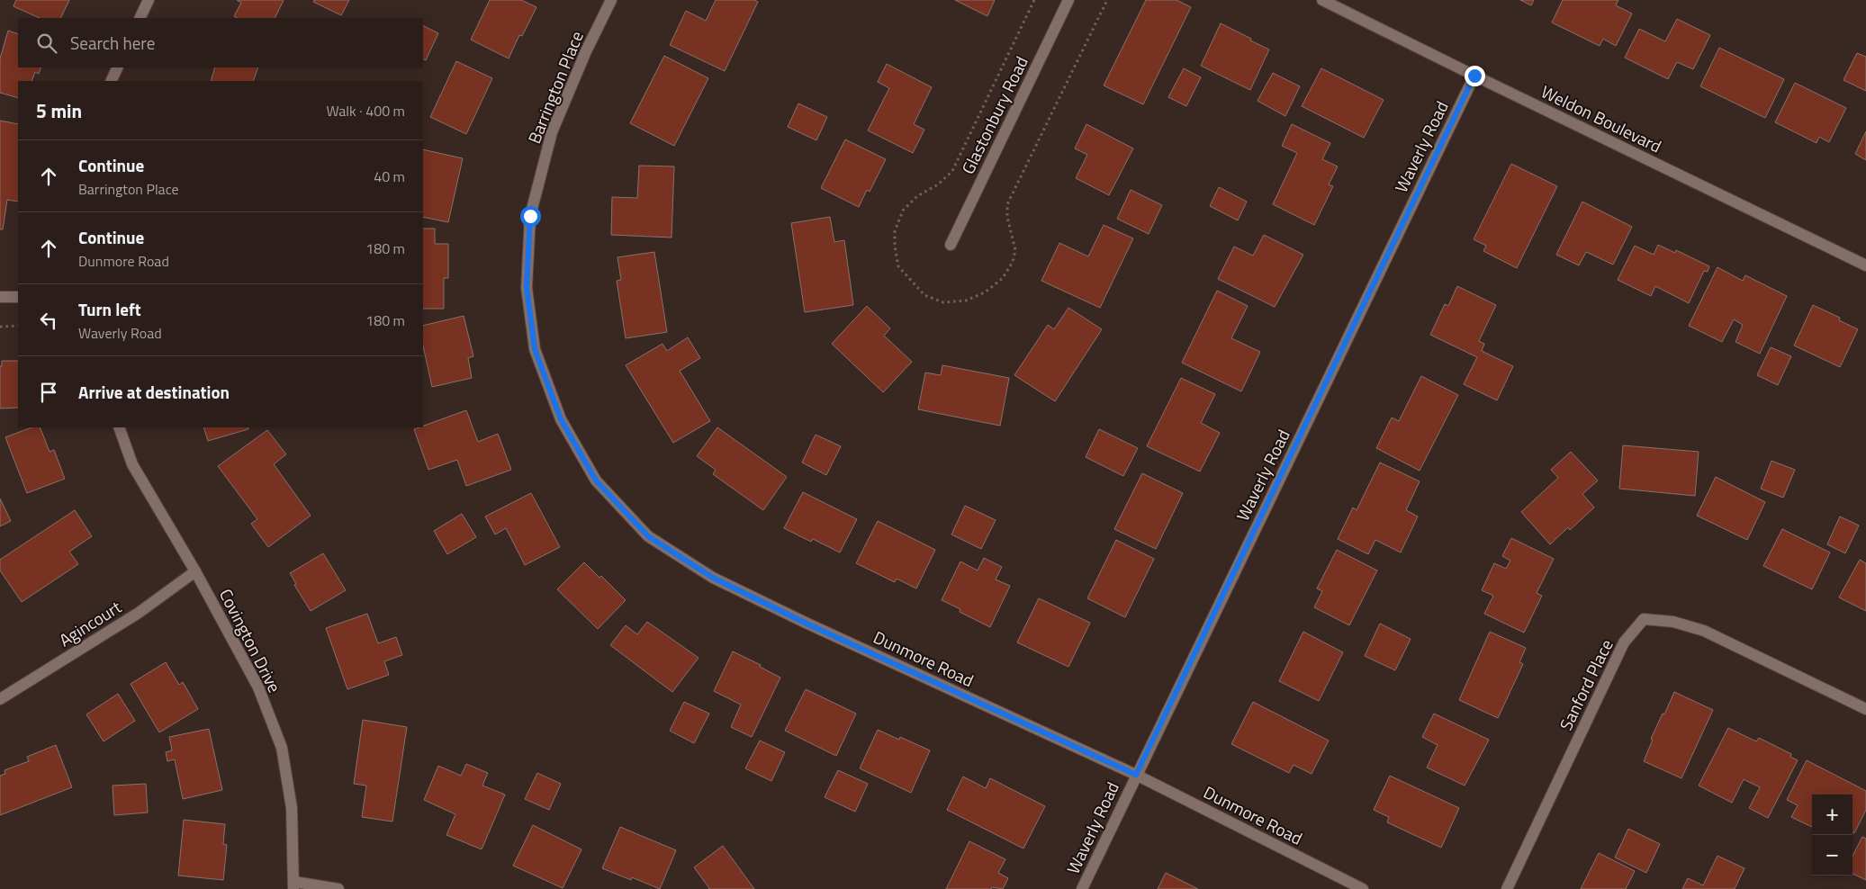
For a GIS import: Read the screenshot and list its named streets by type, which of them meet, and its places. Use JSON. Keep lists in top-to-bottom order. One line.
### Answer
{"streets":{"street":["Barrington Place","Glastonbury Road","Weldon Boulevard","Waverly Road","Agincourt","Covington Drive","Dunmore Road","Sanford Place"]},"crossings":[["Barrington Place","Dunmore Road"],["Weldon Boulevard","Waverly Road"],["Waverly Road","Dunmore Road"],["Agincourt","Covington Drive"]],"page":{"search":"Search here","heading":["5 min","Walk · 400 m"],"list":[["Continue","Barrington Place","40 m"],["Continue","Dunmore Road","180 m"],["Turn left","Waverly Road","180 m"],"Arrive at destination"],"map_buttons":["+","−"]}}
